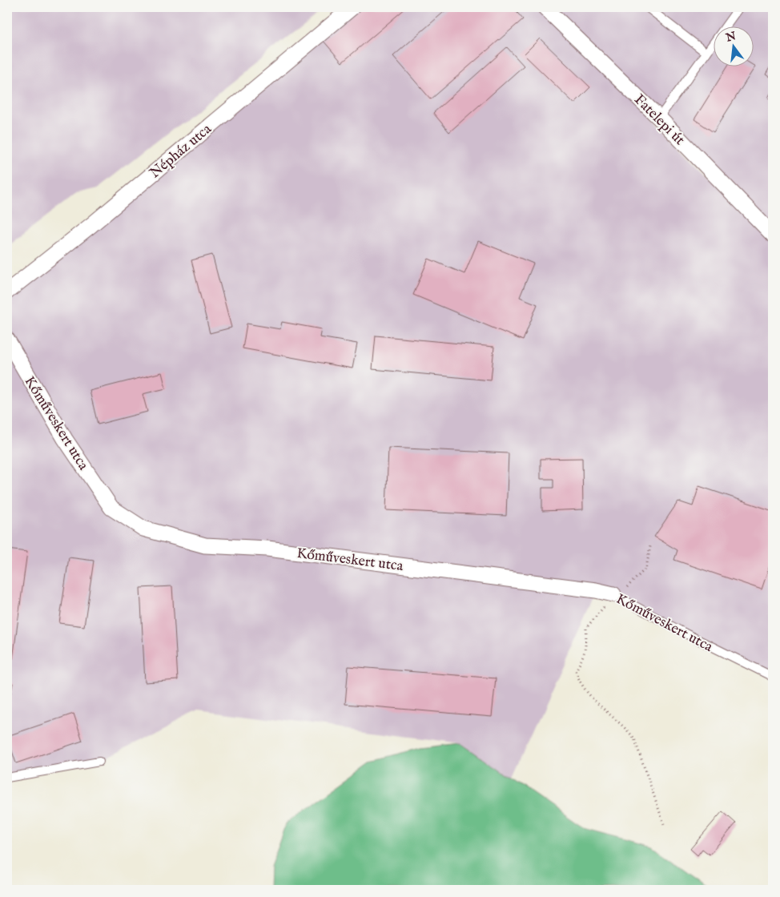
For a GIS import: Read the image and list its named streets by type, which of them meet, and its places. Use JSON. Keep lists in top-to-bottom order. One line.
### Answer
{"streets":{"street":["Fatelepi út","Népház utca","Kőműveskert utca"]},"north":"top"}
